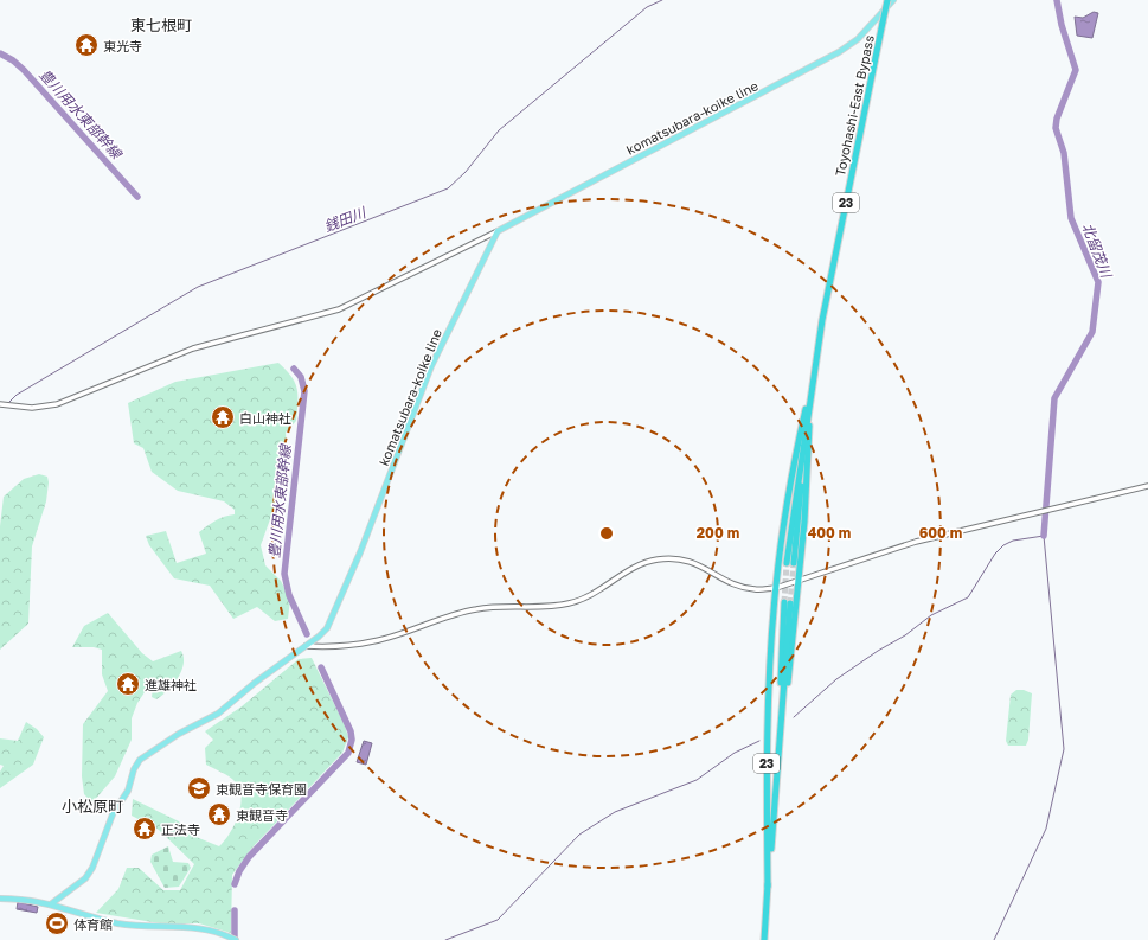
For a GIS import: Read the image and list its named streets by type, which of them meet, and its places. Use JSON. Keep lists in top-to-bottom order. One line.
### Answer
{"streets":{"highway":["Toyohashi-East Bypass","23"],"main road":["komatsubara-koike line"]},"crossings":[["Toyohashi-East Bypass","23"]],"districts":["東七根町","小松原町"],"water":["豊川用水東部幹線","銭田川","北留茂川"],"places":{"temple":["東光寺","白山神社","進雄神社","東観音寺","正法寺"],"school or university":["東観音寺保育園"],"sports":["体育館"]},"rings":["200 m","400 m","600 m"]}
